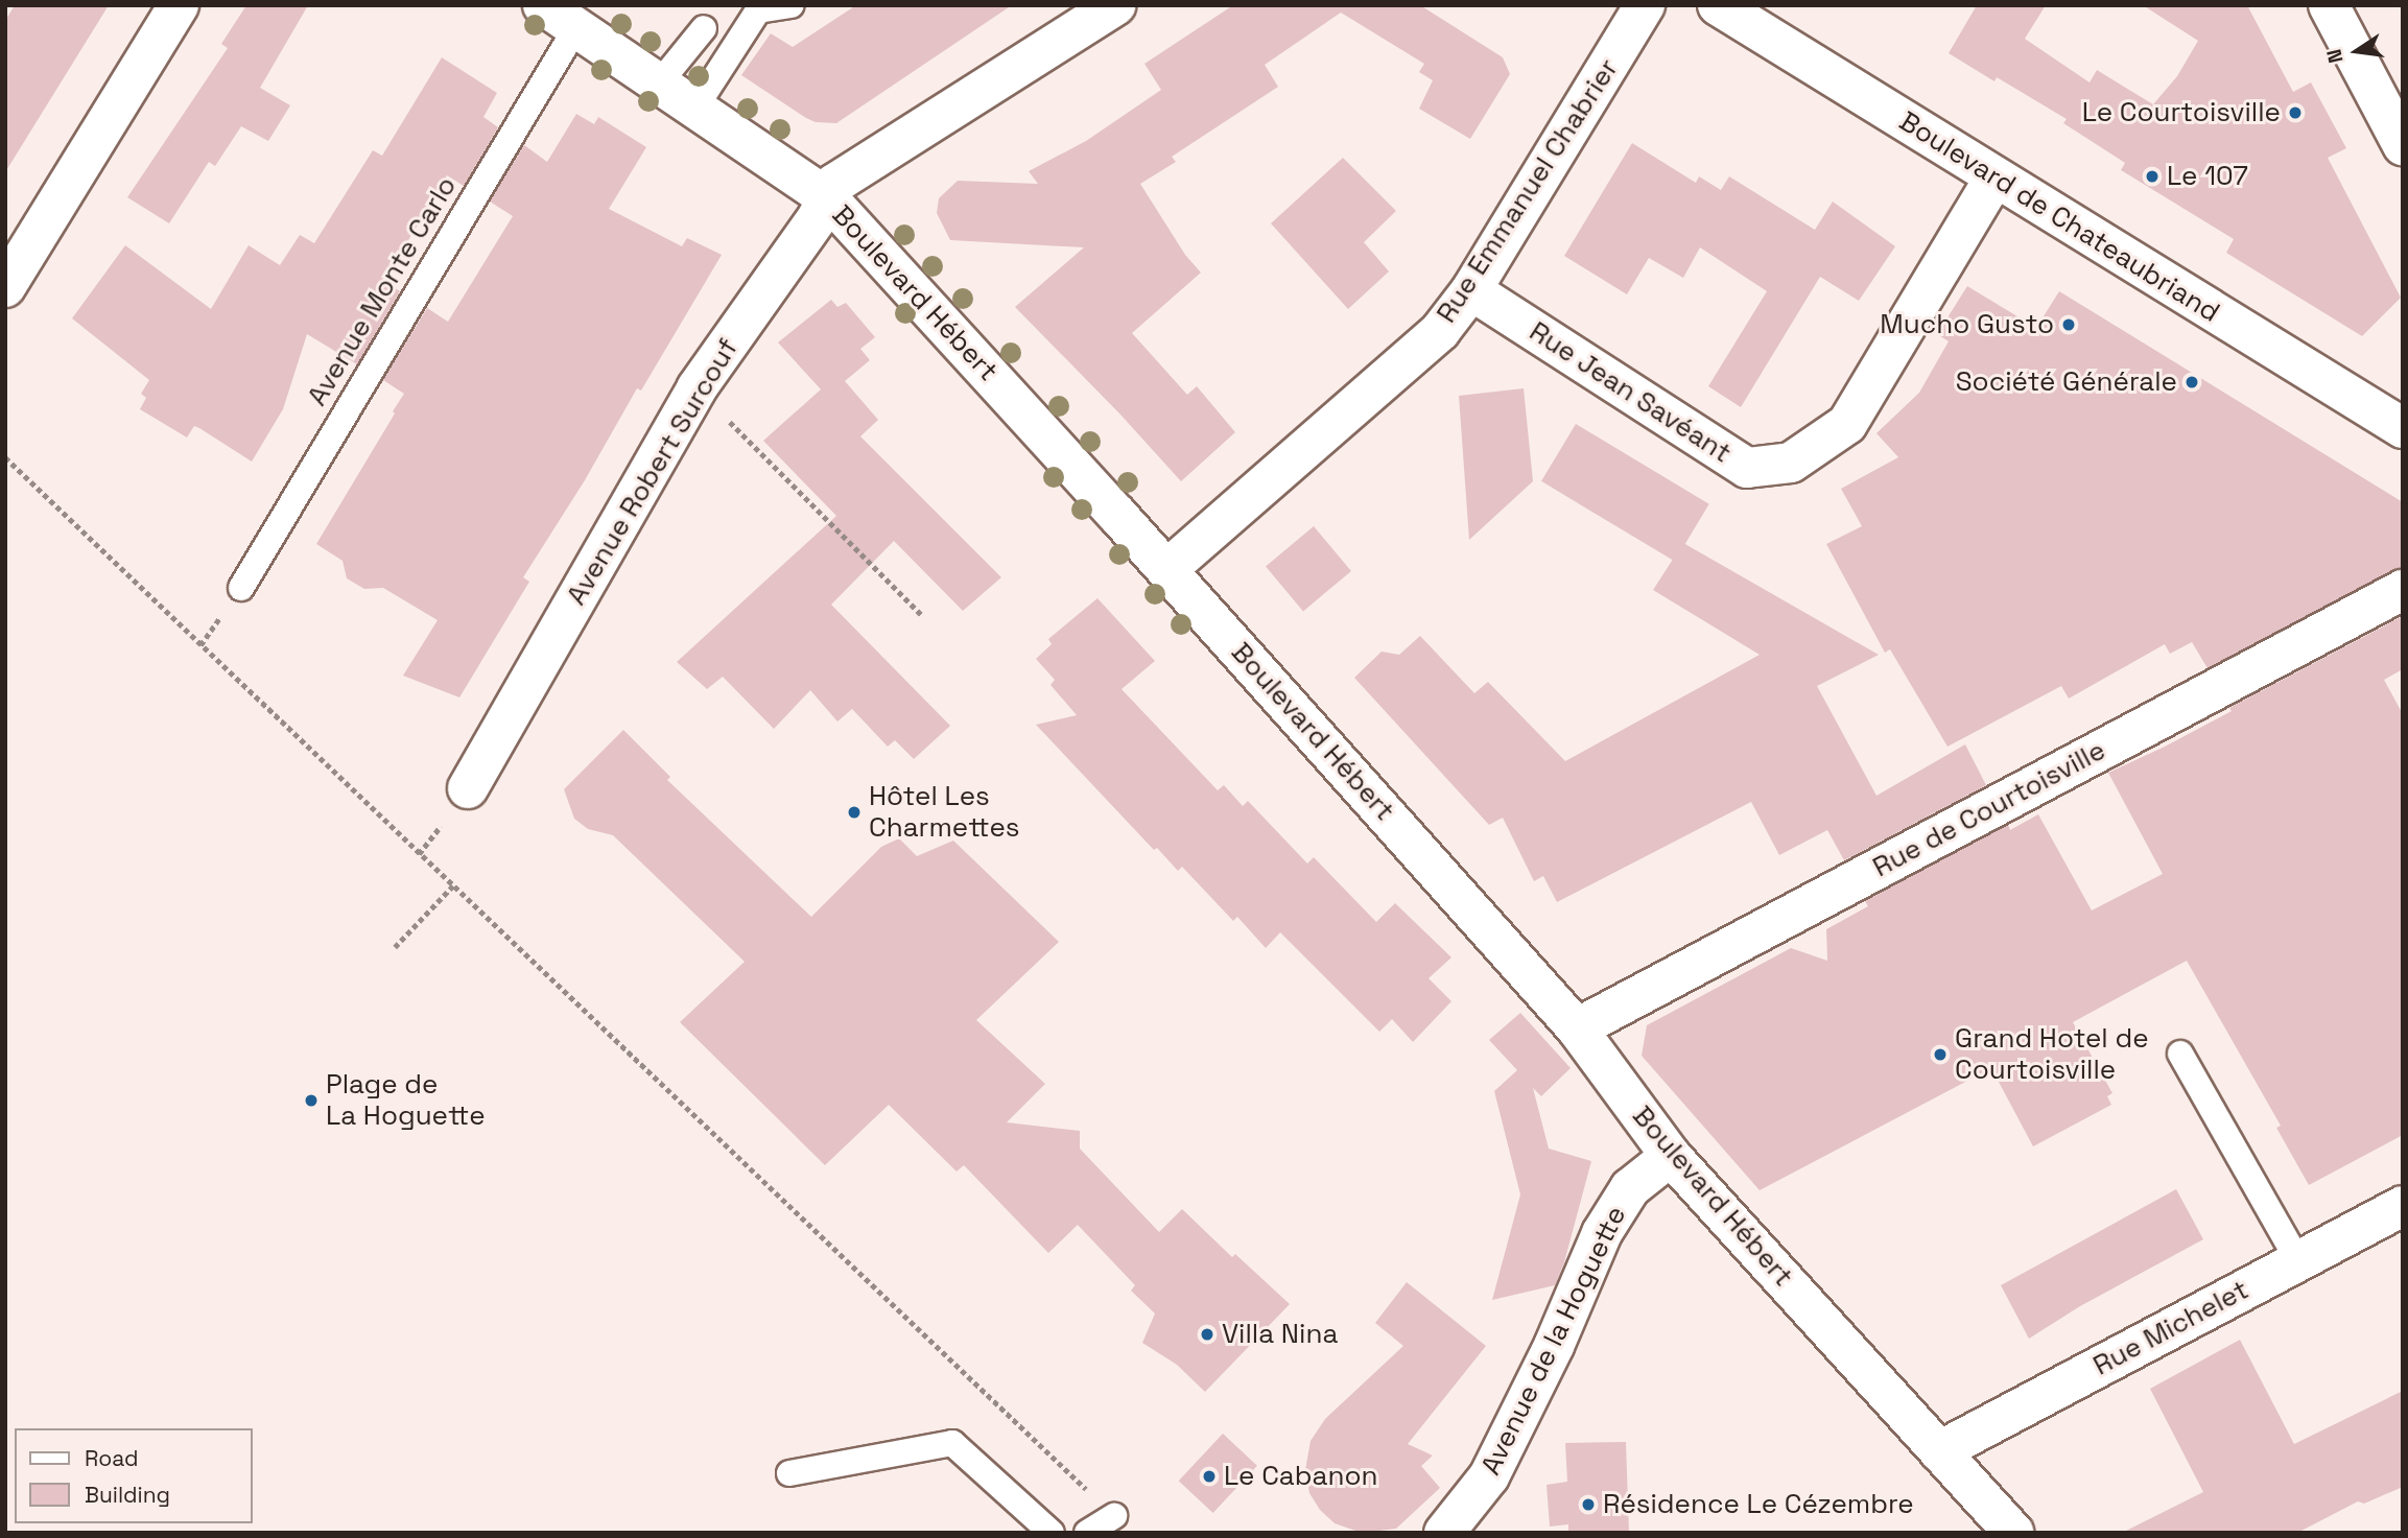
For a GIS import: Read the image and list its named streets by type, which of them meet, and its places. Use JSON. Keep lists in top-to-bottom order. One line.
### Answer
{"streets":{"street":["Rue Emmanuel Chabrier","Boulevard de Chateaubriand","Boulevard Hébert","Rue Jean Savéant","Avenue Robert Surcouf","Rue de Courtoisville","Rue Michelet","Avenue de la Hoguette"],"lane":["Avenue Monte Carlo"]},"crossings":[["Rue Emmanuel Chabrier","Boulevard Hébert"],["Rue Emmanuel Chabrier","Rue Jean Savéant"],["Boulevard de Chateaubriand","Rue Jean Savéant"],["Avenue Monte Carlo","Boulevard Hébert"],["Boulevard Hébert","Avenue Robert Surcouf"],["Boulevard Hébert","Rue de Courtoisville"],["Boulevard Hébert","Rue Michelet"],["Boulevard Hébert","Avenue de la Hoguette"]],"places":["Le Courtoisville","Le 107","Mucho Gusto","Société Générale","Hôtel Les Charmettes","Grand Hotel de Courtoisville","Plage de La Hoguette","Villa Nina","Le Cabanon","Résidence Le Cézembre"],"legend":["Road","Building"],"north":"left"}
